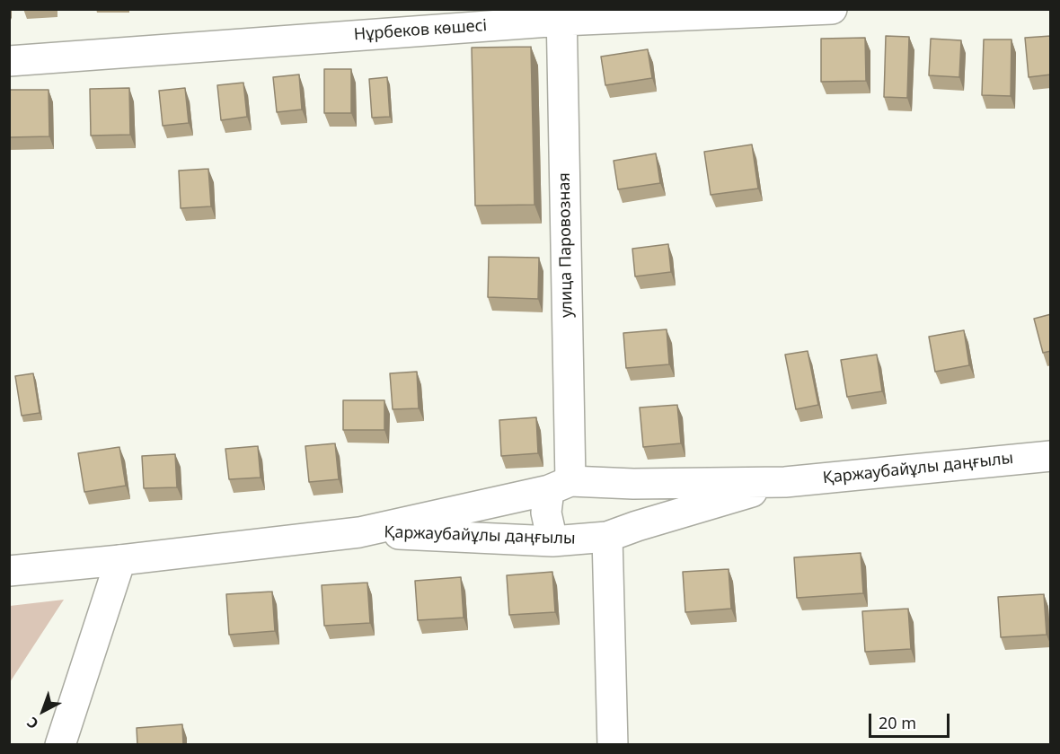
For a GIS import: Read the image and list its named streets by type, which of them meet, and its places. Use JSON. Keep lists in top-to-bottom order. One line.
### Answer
{"streets":{"main road":["Нұрбеков көшесі","улица Паровозная","Қаржаубайұлы даңғылы"]},"crossings":[["Нұрбеков көшесі","улица Паровозная"],["улица Паровозная","Қаржаубайұлы даңғылы"]],"scale_bar":"20 m","north":"bottom left"}
